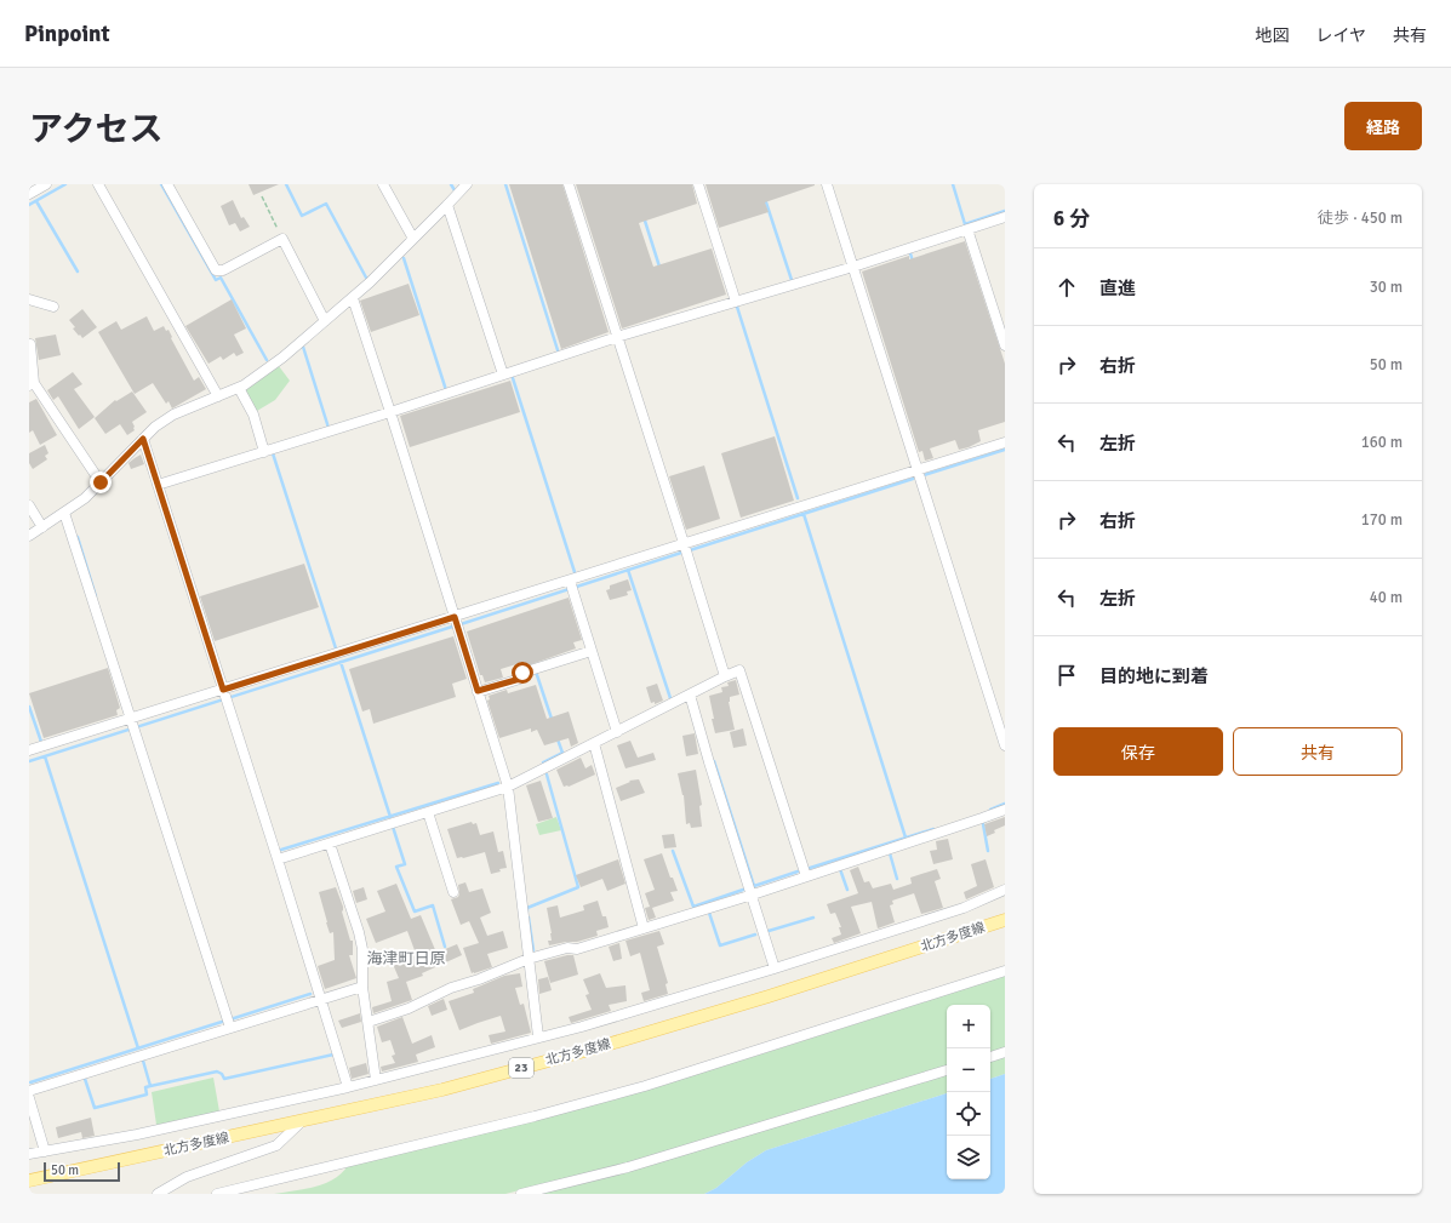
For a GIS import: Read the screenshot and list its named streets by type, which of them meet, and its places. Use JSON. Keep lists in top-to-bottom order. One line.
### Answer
{"streets":{"main road":["北方多度線","23"]},"districts":["海津町日原"],"scale_bar":"50 m","page":{"header":"Pinpoint","nav":["地図","レイヤ","共有"],"title":"アクセス","buttons":["経路",["保存","共有"]],"heading":["6 分","徒歩 · 450 m"],"list":[["直進","30 m"],["右折","50 m"],["左折","160 m"],["右折","170 m"],["左折","40 m"],"目的地に到着"],"map_buttons":["+","−"],"scale":"50 m"}}
